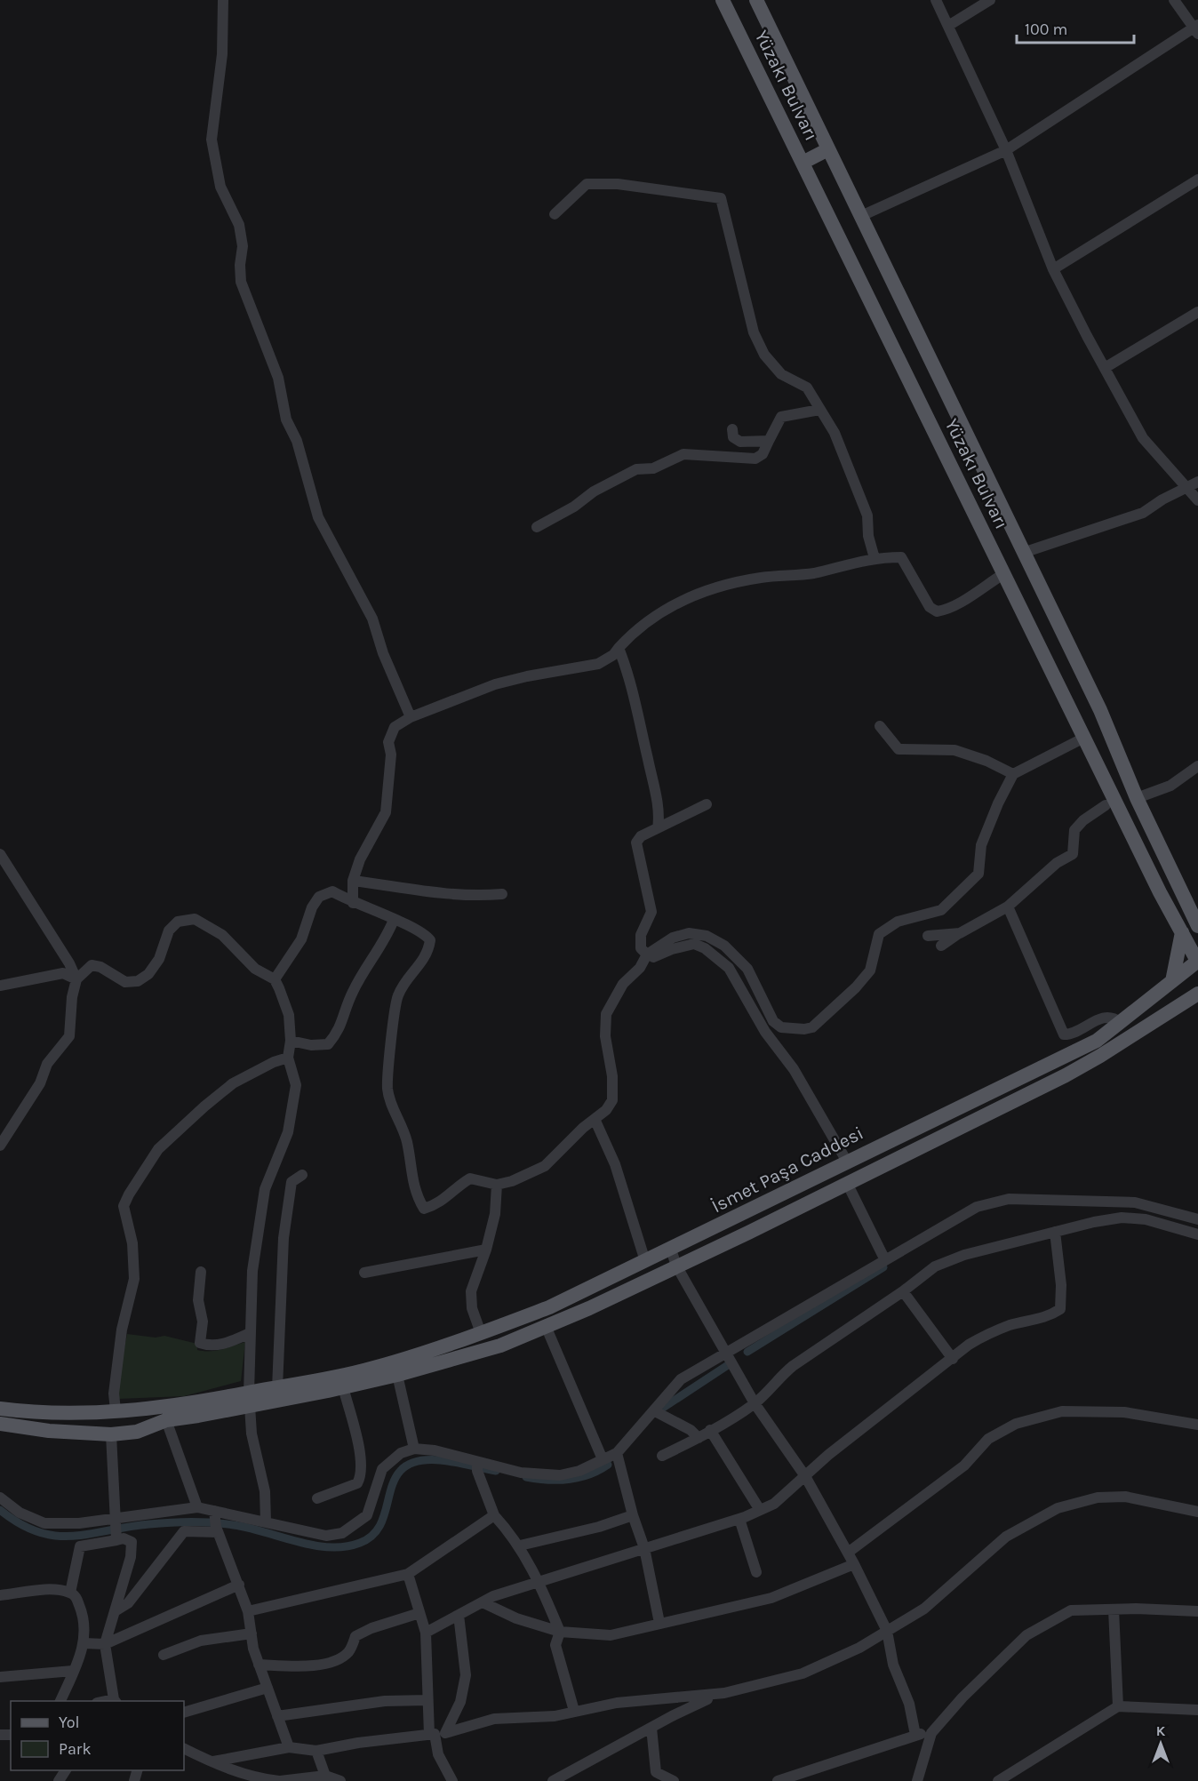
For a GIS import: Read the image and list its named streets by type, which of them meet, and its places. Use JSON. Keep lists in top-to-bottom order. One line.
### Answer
{"streets":{"main road":["Yüzakı Bulvarı","İsmet Paşa Caddesi"]},"crossings":[["Yüzakı Bulvarı","İsmet Paşa Caddesi"]],"legend":["Yol","Park"],"scale_bar":"100 m","north":"top"}
